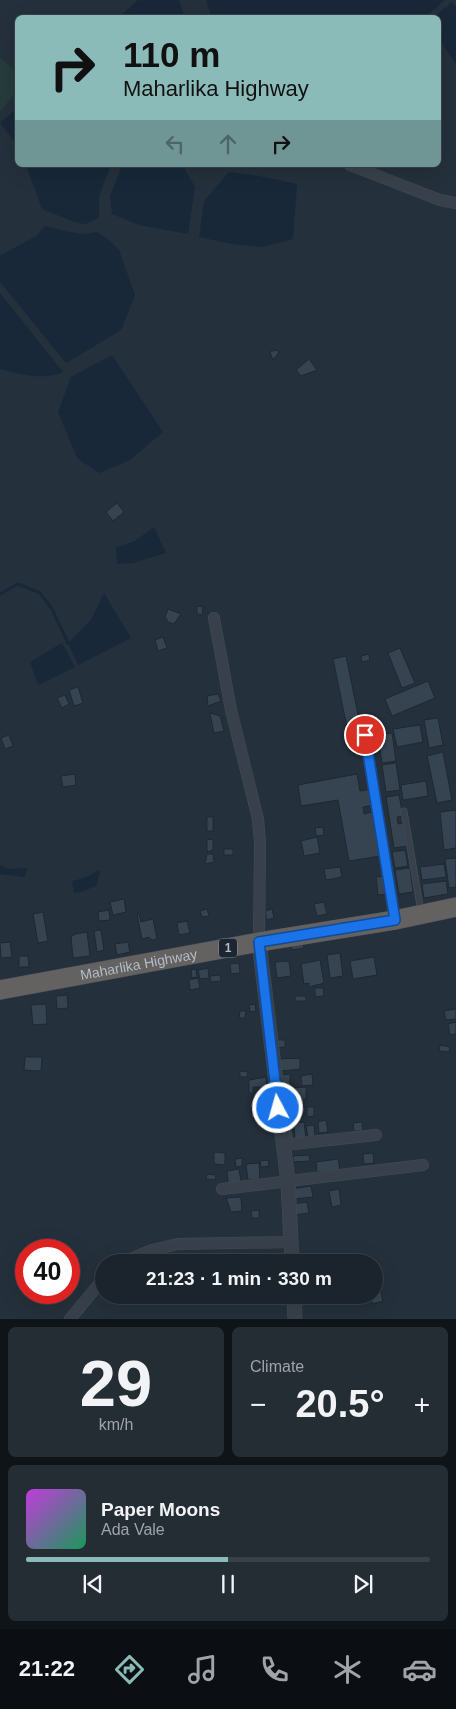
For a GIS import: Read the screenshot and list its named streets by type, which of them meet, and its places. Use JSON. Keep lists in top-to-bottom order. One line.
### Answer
{"streets":{"highway":["1","Maharlika Highway"]},"page":{"turn":["110 m","Maharlika Highway"],"limit":"40","trip":"21:23 · 1 min · 330 m","tile":[["29","km/h"],"Climate"],"heat":["−","20.5°","+"],"song":["Paper Moons","Ada Vale"],"tabs":"21:22"}}
